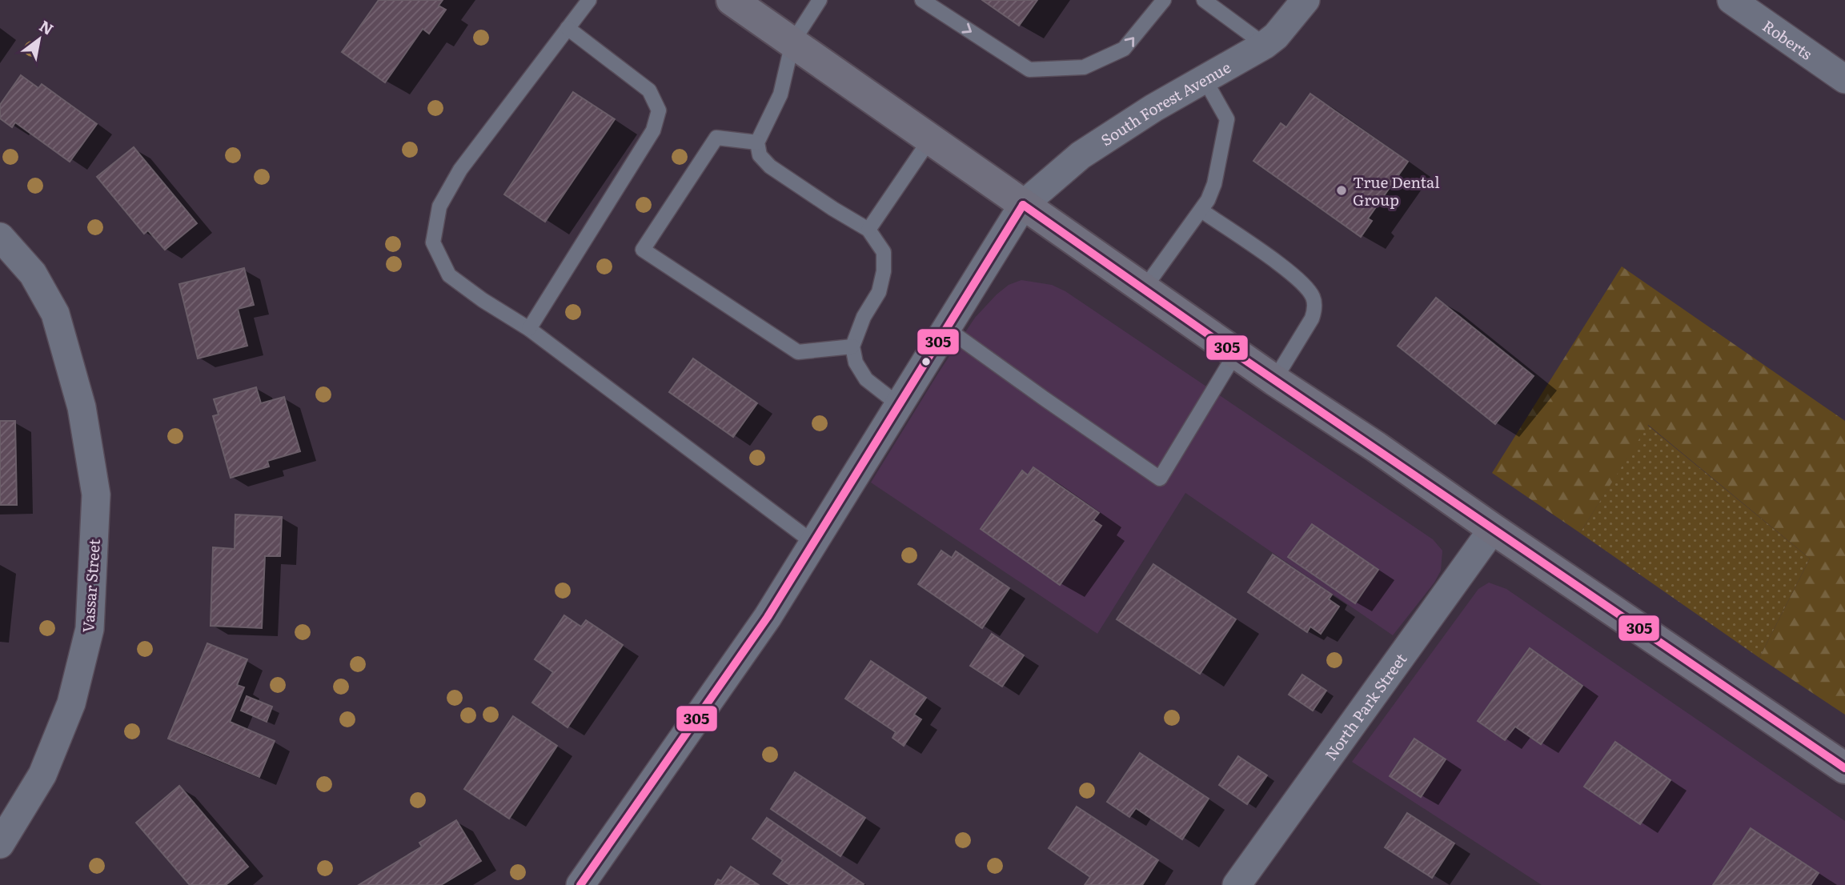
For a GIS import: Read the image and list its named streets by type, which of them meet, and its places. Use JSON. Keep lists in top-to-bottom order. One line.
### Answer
{"streets":{"street":["Roberts","South Forest Avenue","Vassar Street","North Park Street"]},"places":["True Dental Group"],"lines":["transit line 305"],"north":"top right"}
